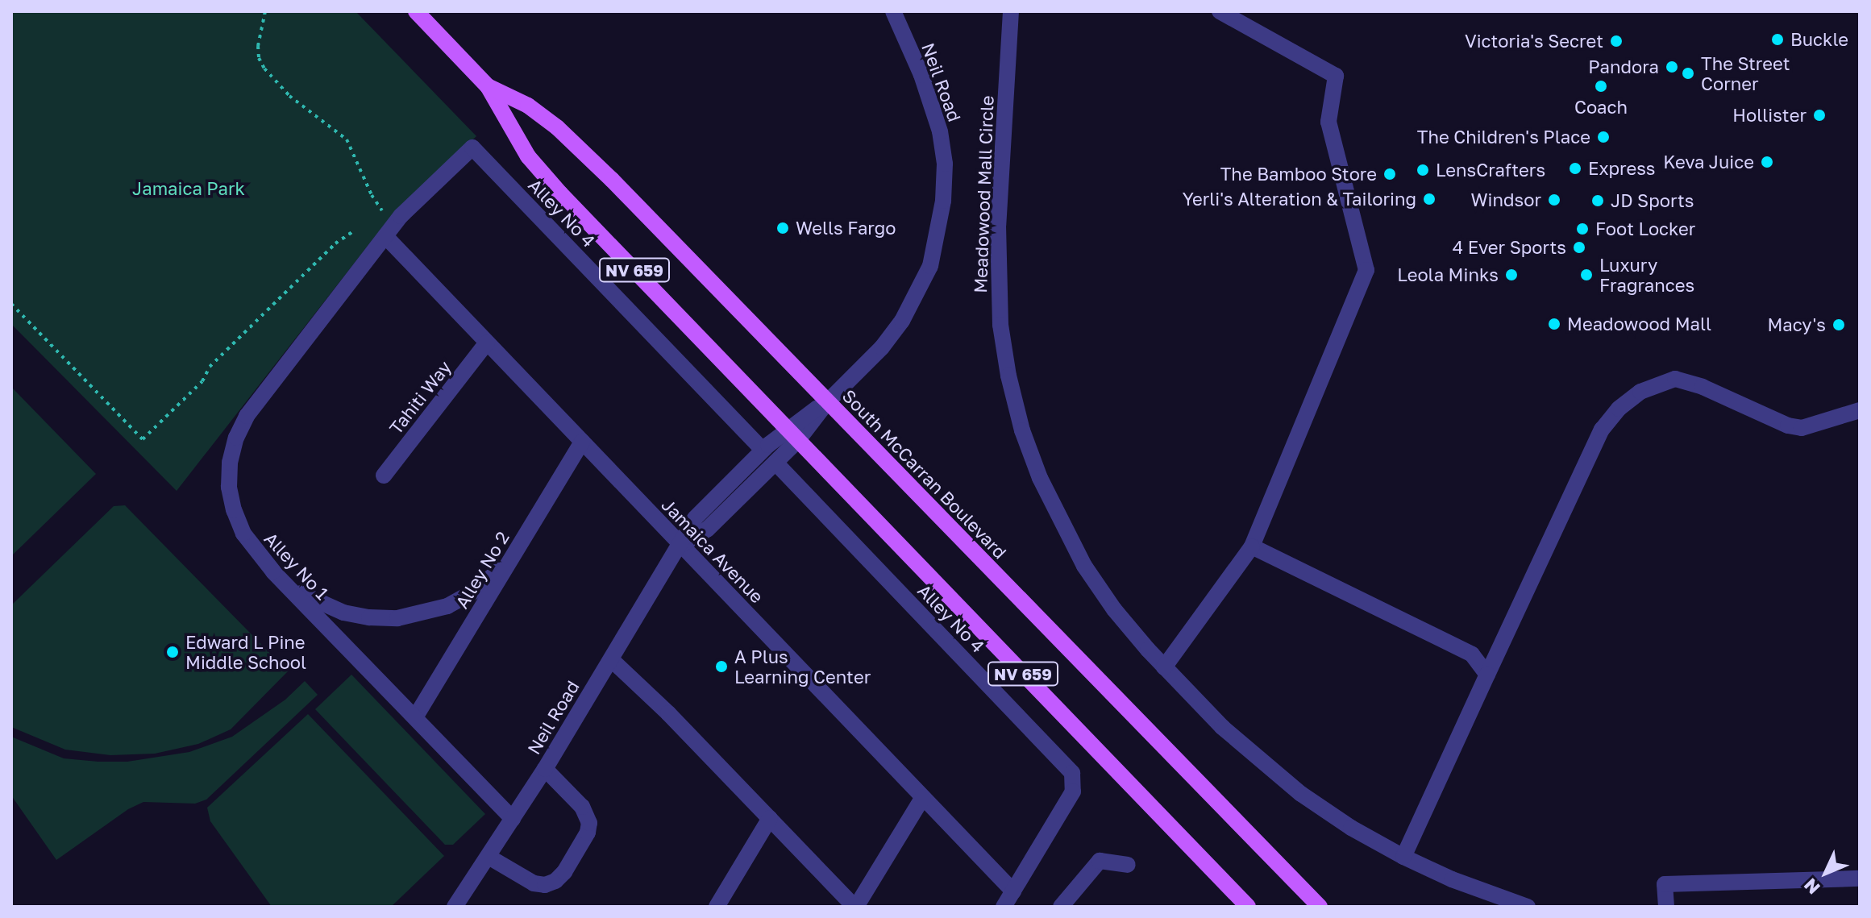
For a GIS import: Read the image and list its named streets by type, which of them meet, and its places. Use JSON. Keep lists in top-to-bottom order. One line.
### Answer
{"streets":{"main road":["NV 659","South McCarran Boulevard"],"street":["Neil Road","Meadowood Mall Circle","Alley No 4","Tahiti Way","Jamaica Avenue","Alley No 1","Alley No 2"]},"crossings":[["Neil Road","Alley No 4"],["Neil Road","South McCarran Boulevard"],["Neil Road","Jamaica Avenue"],["Neil Road","Alley No 1"],["Alley No 4","Jamaica Avenue"],["Alley No 4","Alley No 1"],["Tahiti Way","Jamaica Avenue"],["Jamaica Avenue","Alley No 1"],["Jamaica Avenue","Alley No 2"],["Alley No 1","Alley No 2"]],"parks":["Jamaica Park"],"places":["Buckle","Victoria's Secret","Pandora","The Street Corner","Coach","Hollister","The Children's Place","Keva Juice","Express","LensCrafters","The Bamboo Store","Yerli's Alteration & Tailoring","Windsor","JD Sports","Wells Fargo","Foot Locker","4 Ever Sports","Leola Minks","Luxury Fragrances","Meadowood Mall","Macy's","Edward L Pine Middle School","A Plus Learning Center"],"north":"bottom left"}
